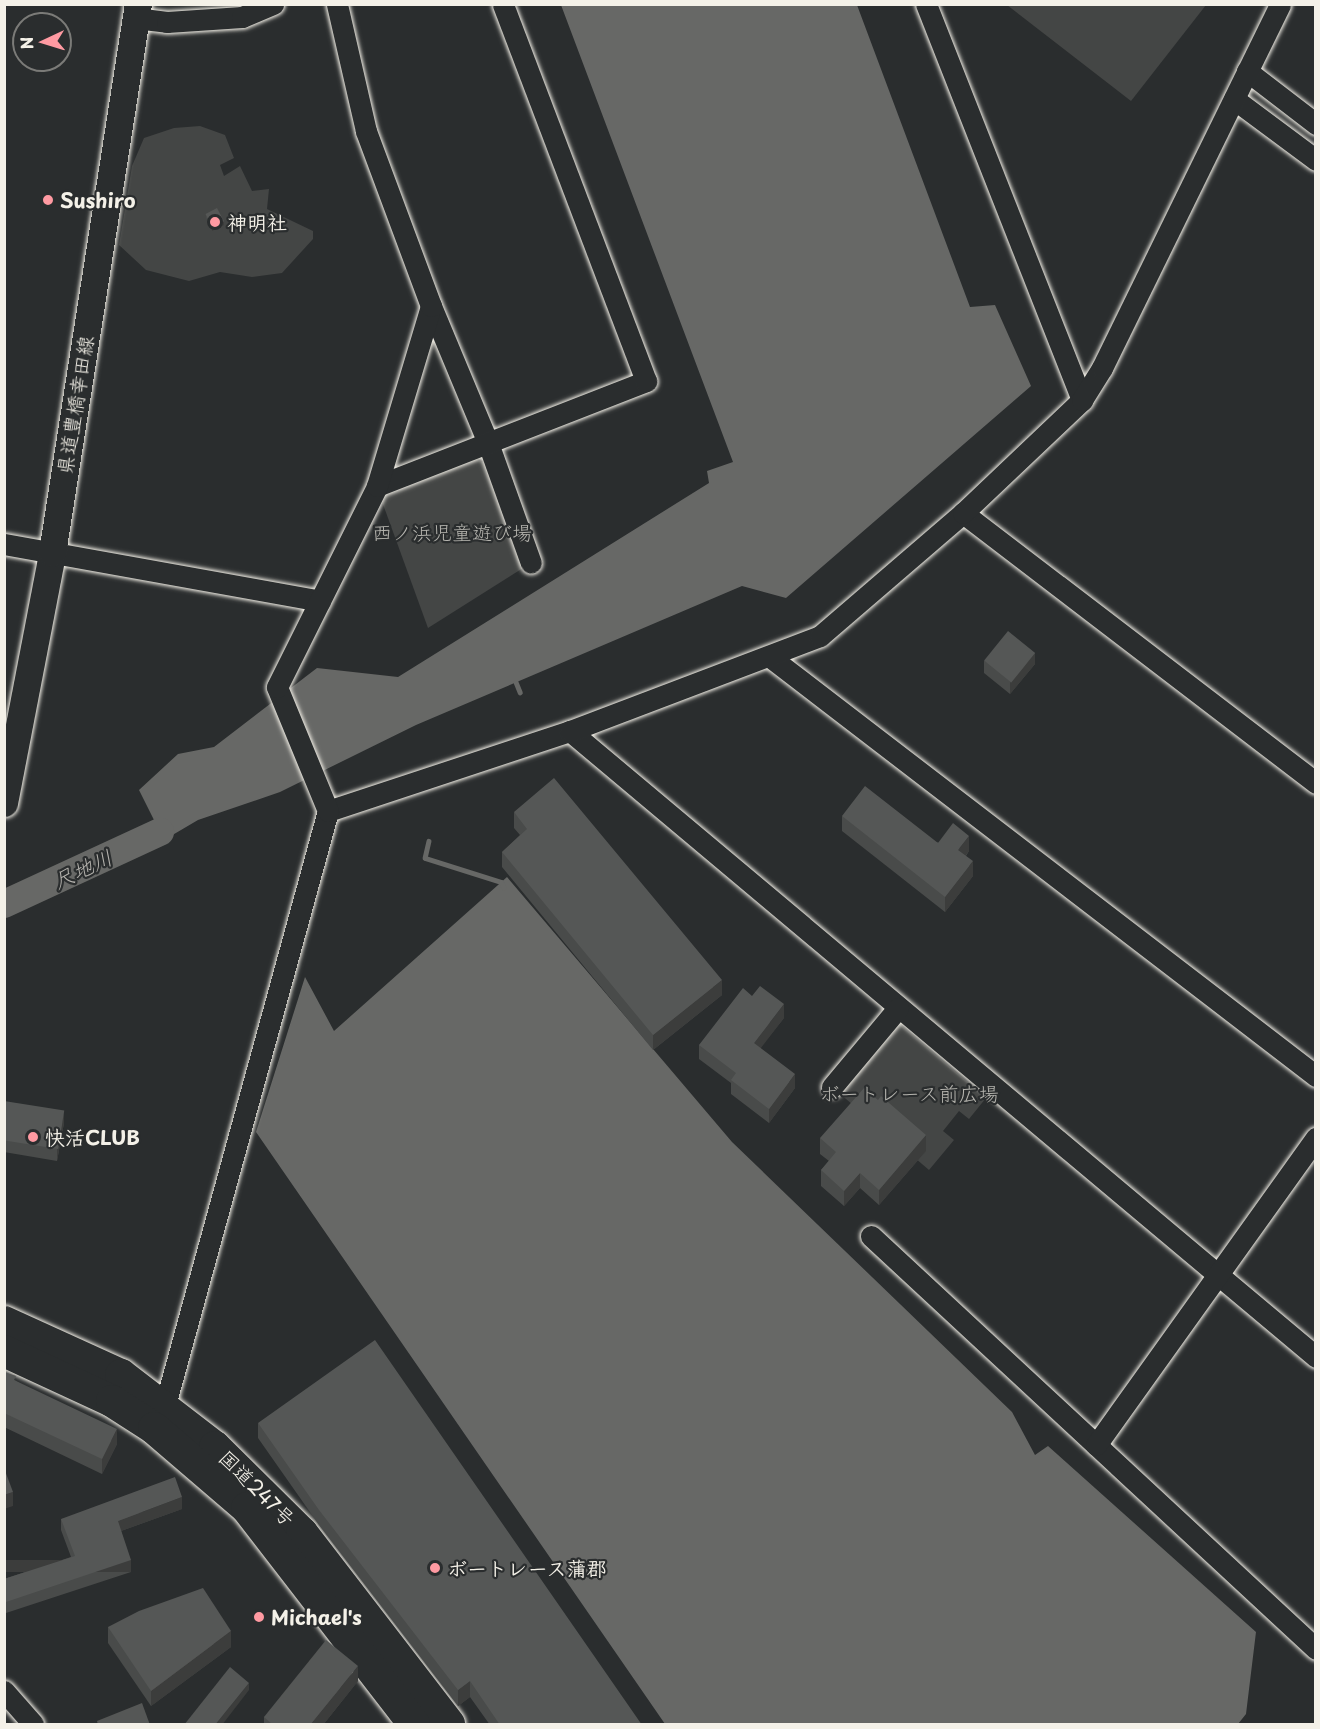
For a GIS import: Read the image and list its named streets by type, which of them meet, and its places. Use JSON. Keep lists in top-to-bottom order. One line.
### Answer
{"streets":{"highway":["国道247号"],"main road":["県道豊橋幸田線"]},"water":["尺地川"],"parks":["西ノ浜児童遊び場","ボートレース前広場"],"places":["Sushiro","神明社","快活CLUB","ボートレース蒲郡","Michael's"],"north":"left"}
